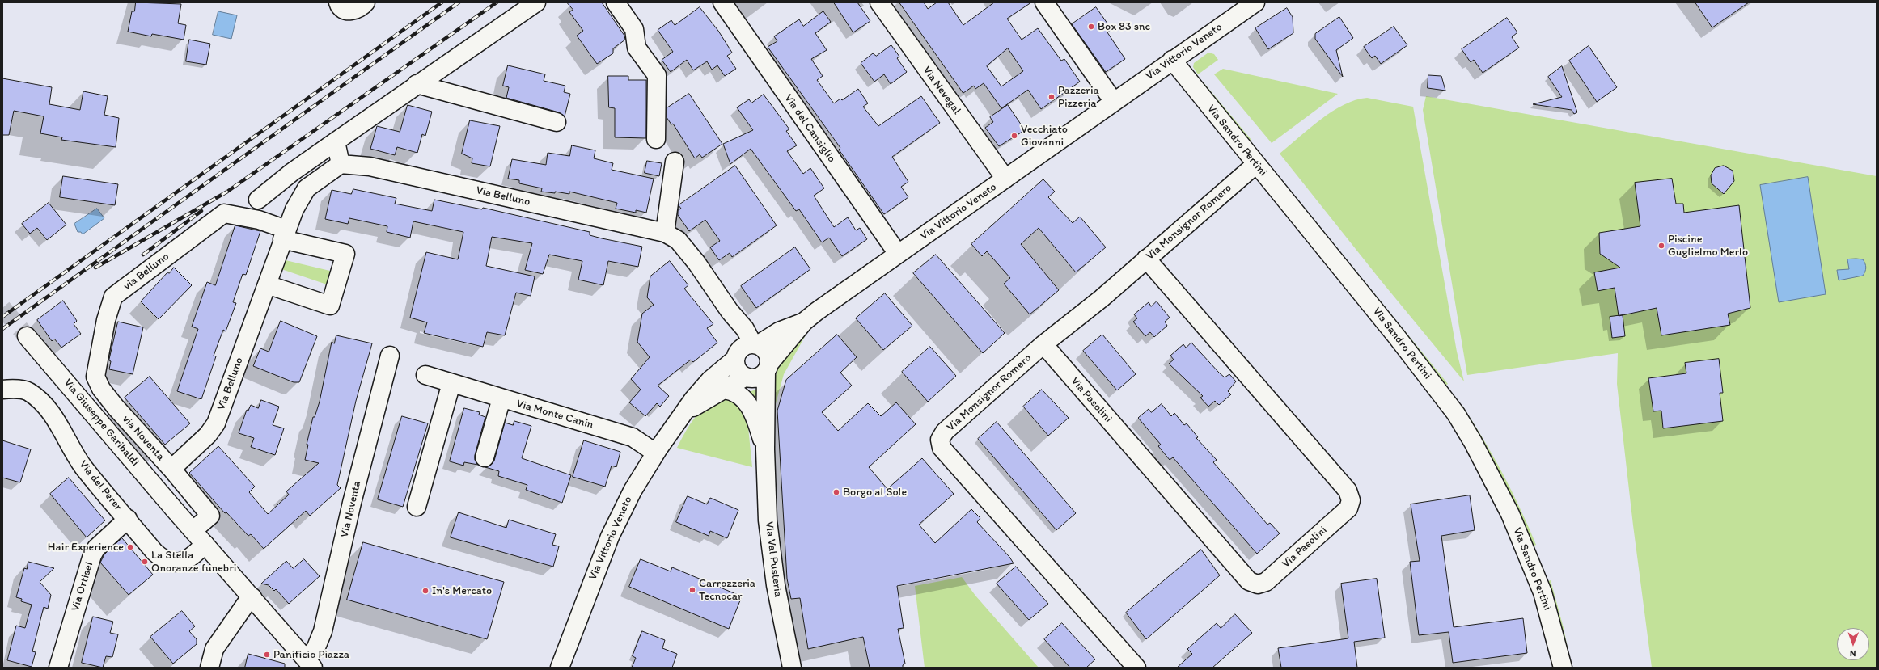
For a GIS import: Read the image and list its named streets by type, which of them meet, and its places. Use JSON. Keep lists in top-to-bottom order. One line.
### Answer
{"streets":{"street":["Via Vittorio Veneto","Via Nevegal","Via del Cansiglio","Via Sandro Pertini","Via Belluno","Via Monsignor Romero","via Belluno","Via Pasolini","Via Monte Canin","Via Giuseppe Garibaldi","via Noventa","Via del Perer","Via Noventa","Via Val Pusteria","Via Ortisei"]},"crossings":[["Via Vittorio Veneto","Via Nevegal"],["Via Vittorio Veneto","Via del Cansiglio"],["Via Vittorio Veneto","Via Sandro Pertini"],["Via Vittorio Veneto","Via Belluno"],["Via Vittorio Veneto","Via Monte Canin"],["Via Vittorio Veneto","Via Val Pusteria"],["Via Sandro Pertini","Via Monsignor Romero"],["Via Belluno","via Belluno"],["Via Belluno","via Noventa"],["Via Belluno","Via Noventa"],["Via Belluno","Via Val Pusteria"],["Via Monsignor Romero","Via Pasolini"],["via Belluno","via Noventa"],["Via Giuseppe Garibaldi","Via Noventa"],["via Noventa","Via Noventa"],["Via del Perer","Via Noventa"],["Via del Perer","Via Ortisei"]],"places":["Box 83 snc","Pazzeria Pizzeria","Vecchiato Giovanni","Piscine Guglielmo Merlo","Borgo al Sole","Hair Experience","La Stella Onoranze funebri","Carrozzeria Tecnocar","In's Mercato","Panificio Piazza"],"north":"bottom"}
